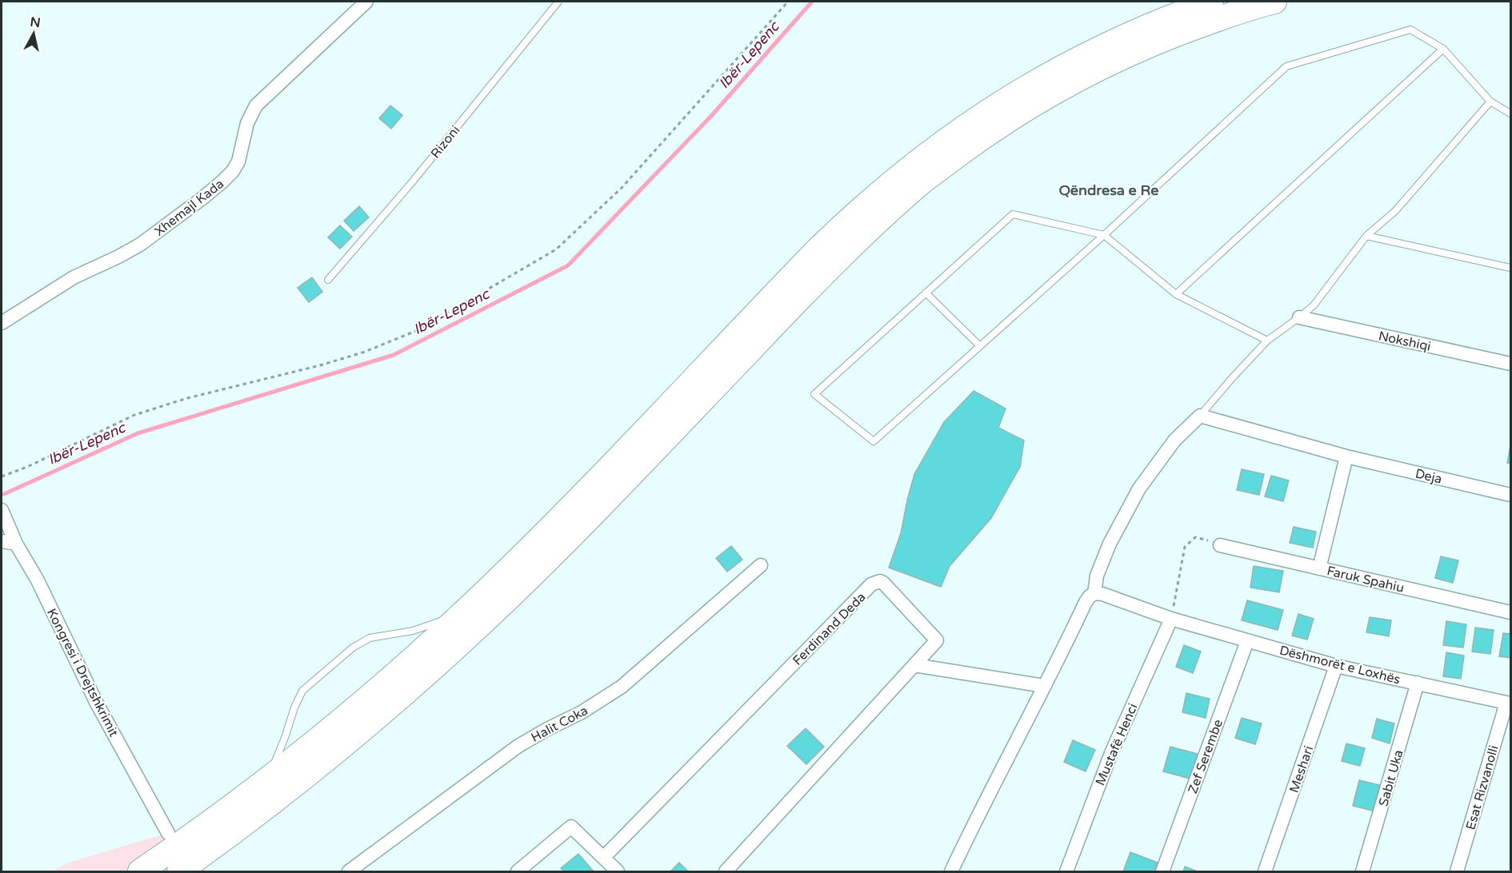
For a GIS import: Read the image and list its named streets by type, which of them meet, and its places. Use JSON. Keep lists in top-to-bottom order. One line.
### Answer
{"streets":{"street":["Xhemajl Kada","Nokshiqi","Deja","Faruk Spahiu","Ferdinand Deda","Dëshmorët e Loxhës","Kongresi i Drejtshkrimit","Halit Coka","Mustafë Henci","Zef Serembe","Meshari","Sabit Uka","Esat Rizvanolli"],"lane":["Rizoni"]},"crossings":[["Dëshmorët e Loxhës","Mustafë Henci"],["Dëshmorët e Loxhës","Zef Serembe"],["Dëshmorët e Loxhës","Meshari"],["Dëshmorët e Loxhës","Sabit Uka"],["Dëshmorët e Loxhës","Esat Rizvanolli"]],"districts":["Qëndresa e Re"],"water":["Ibër-Lepenc"],"north":"top"}
